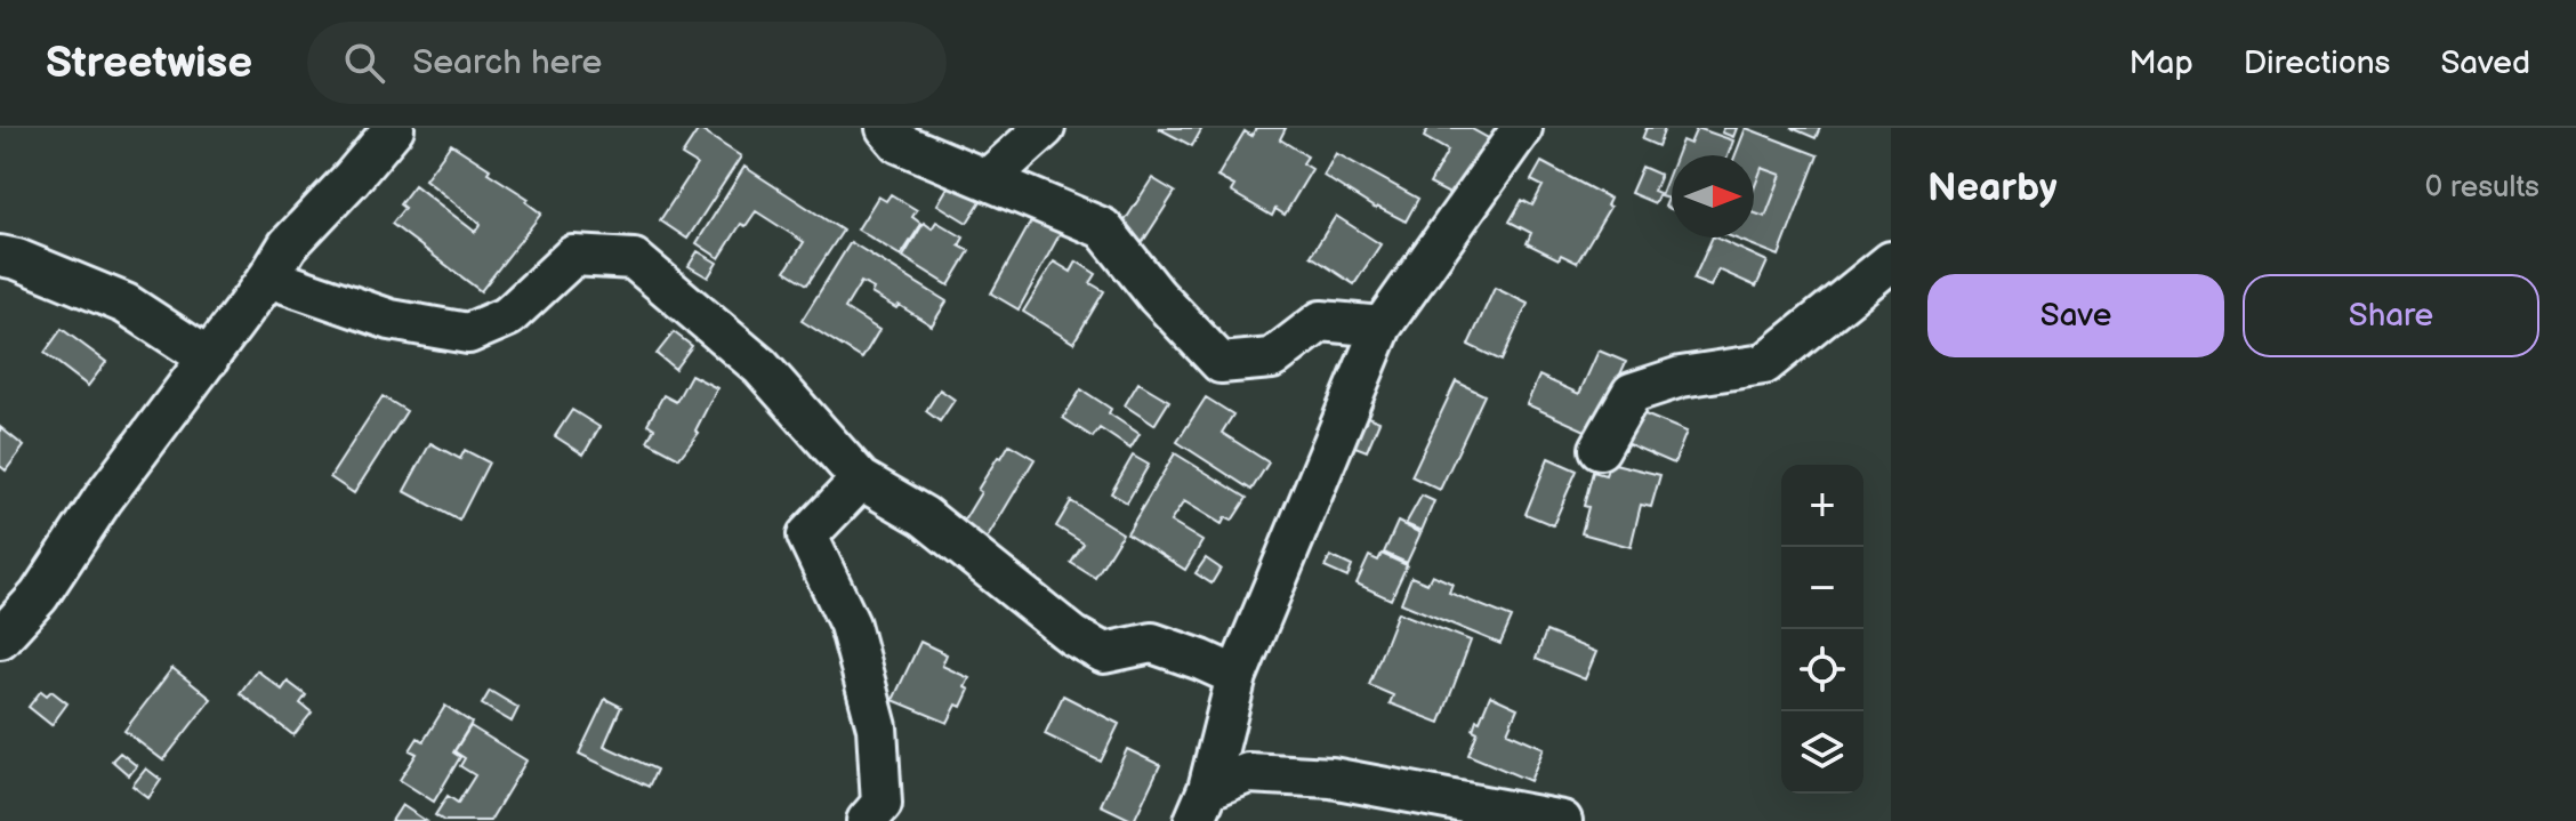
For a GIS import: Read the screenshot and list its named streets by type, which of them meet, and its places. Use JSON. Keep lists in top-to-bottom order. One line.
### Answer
{"north":"right","page":{"header":"Streetwise","search":"Search here","nav":["Map","Directions","Saved"],"heading":["Nearby","0 results"],"buttons":["Save","Share"],"map_buttons":["+","−"]}}
